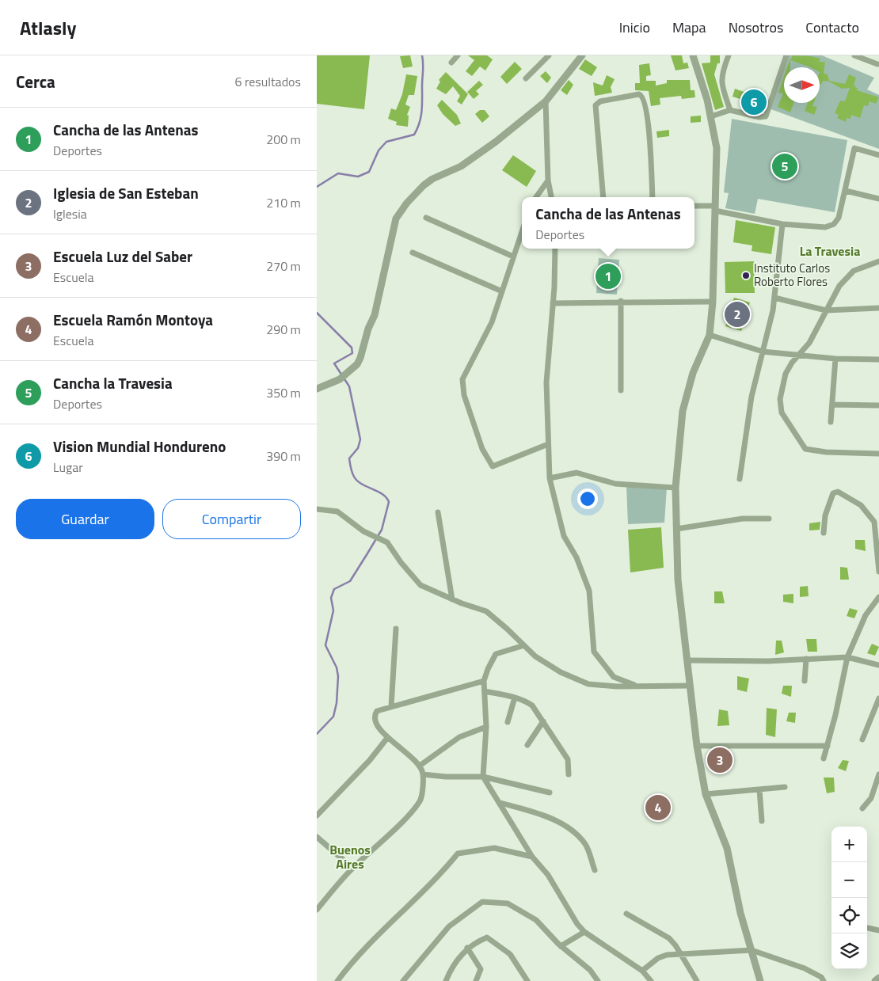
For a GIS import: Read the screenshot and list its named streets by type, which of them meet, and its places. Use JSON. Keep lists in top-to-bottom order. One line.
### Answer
{"districts":["La Travesia","Buenos Aires"],"places":["Instituto Carlos Roberto Flores"],"north":"right","page":{"header":"Atlasly","nav":["Inicio","Mapa","Nosotros","Contacto"],"heading":["Cerca","6 resultados"],"pins":["6","5","1","2","3","4"],"list":[{"mark":"1","name":"Cancha de las Antenas","note":"Deportes","value":"200 m"},{"mark":"2","name":"Iglesia de San Esteban","note":"Iglesia","value":"210 m"},{"mark":"3","name":"Escuela Luz del Saber","note":"Escuela","value":"270 m"},{"mark":"4","name":"Escuela Ramón Montoya","note":"Escuela","value":"290 m"},{"mark":"5","name":"Cancha la Travesia","note":"Deportes","value":"350 m"},{"mark":"6","name":"Vision Mundial Hondureno","note":"Lugar","value":"390 m"}],"popup":["Cancha de las Antenas","Deportes"],"buttons":["Guardar","Compartir"],"map_buttons":["+","−"]}}
